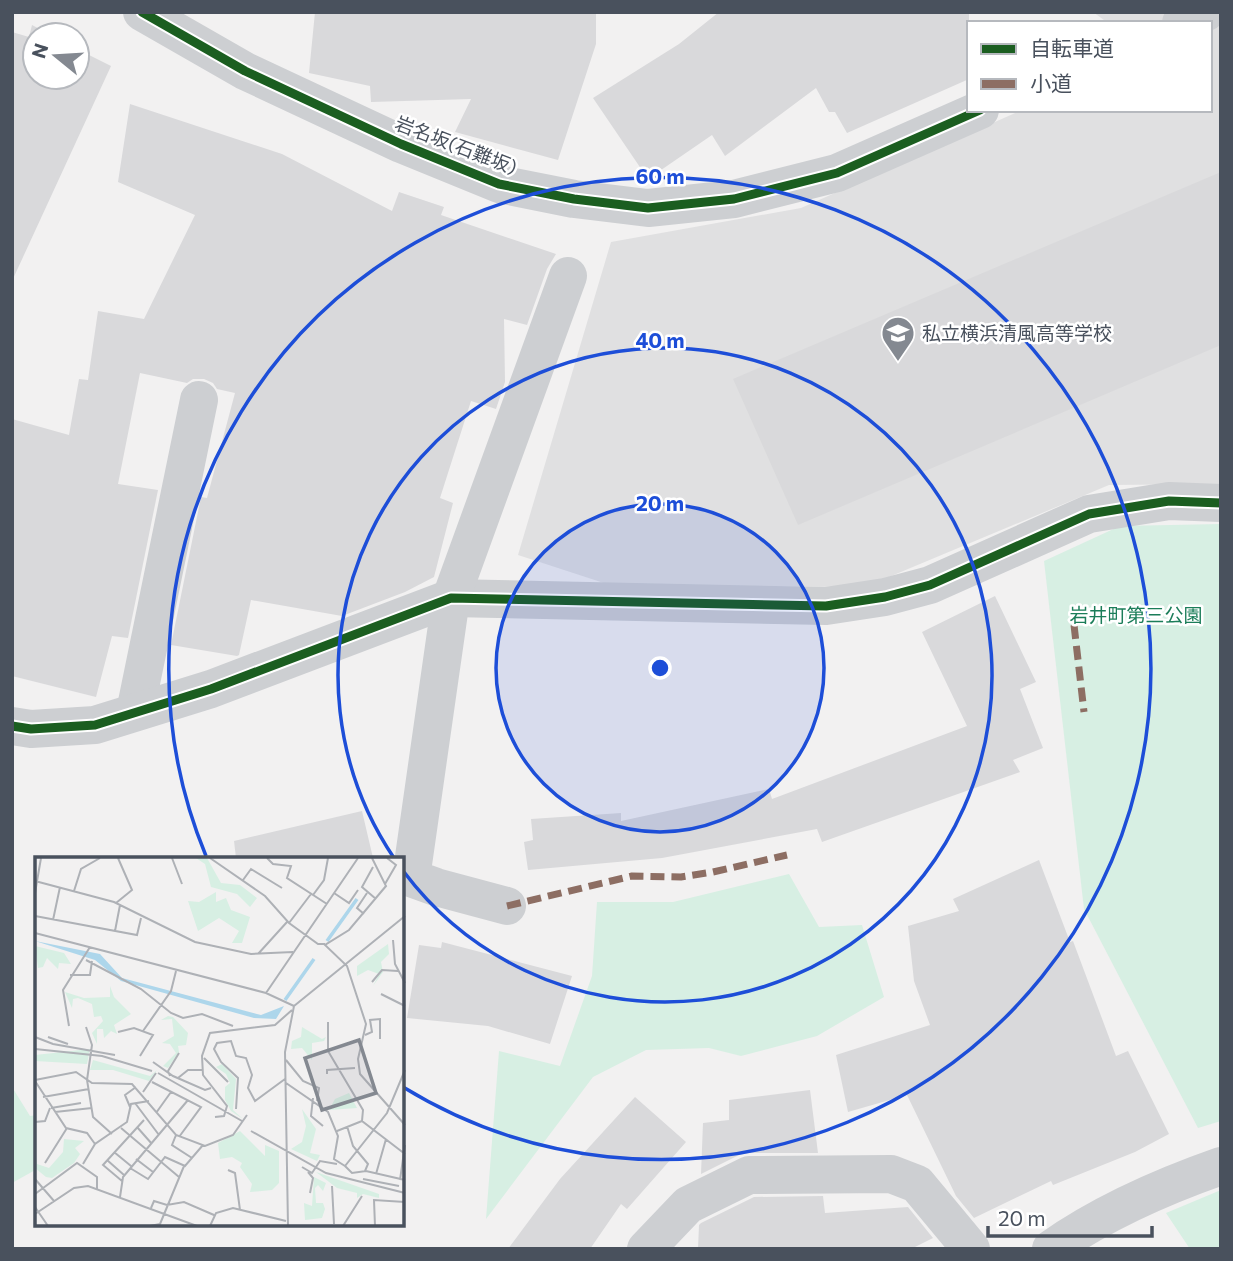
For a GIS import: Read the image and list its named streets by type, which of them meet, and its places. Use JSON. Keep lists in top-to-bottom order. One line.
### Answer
{"streets":{"street":["岩名坂(石難坂)"]},"parks":["岩井町第三公園"],"places":{"school or university":["私立横浜清風高等学校"]},"legend":["自転車道","小道"],"scale_bar":"20 m","north":"left","rings":["60 m","40 m","20 m"]}
